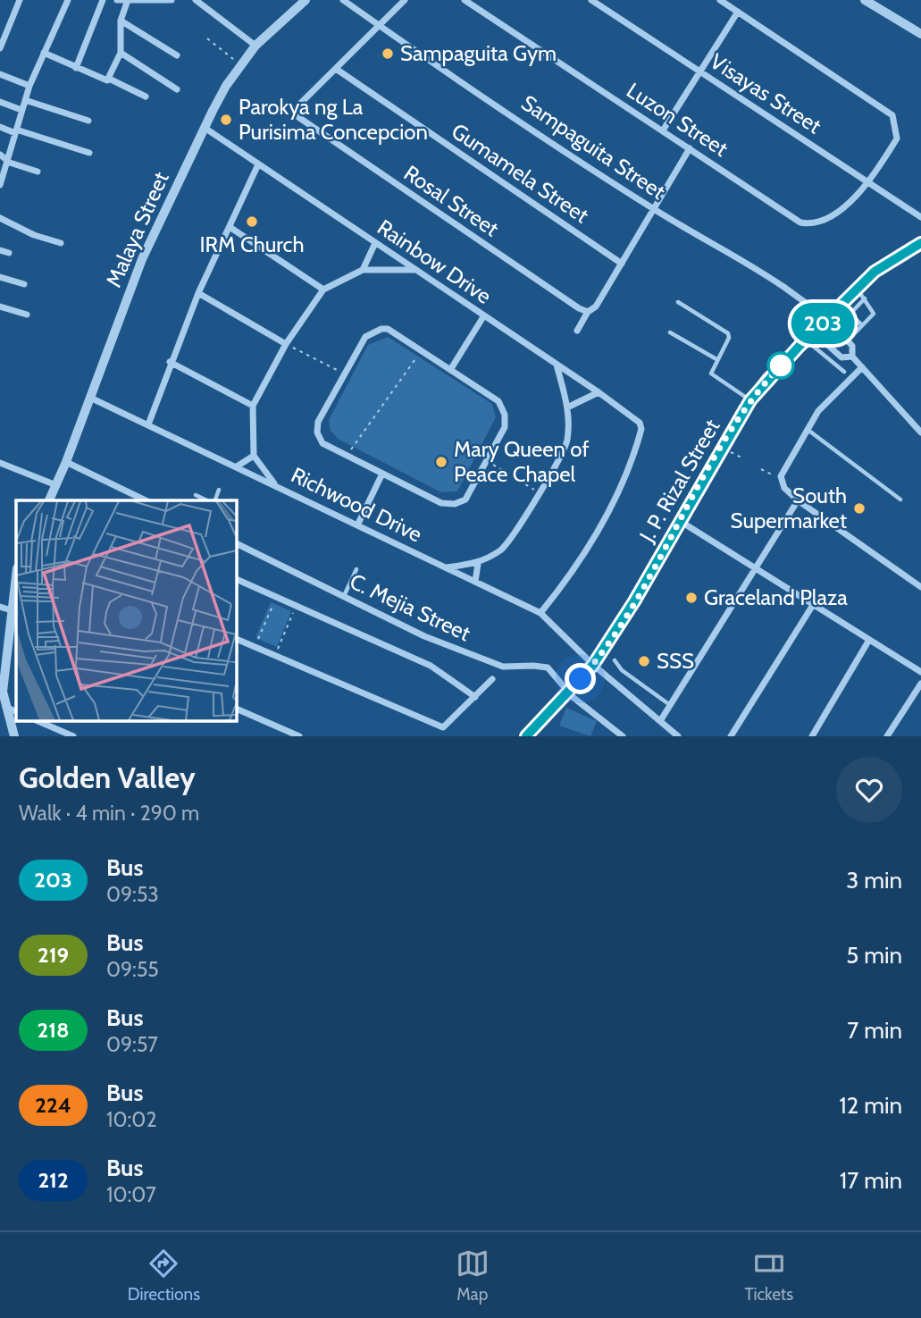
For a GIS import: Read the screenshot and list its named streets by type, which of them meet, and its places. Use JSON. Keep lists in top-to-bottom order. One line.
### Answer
{"streets":{"main road":["J. P. Rizal Street"],"street":["Visayas Street","Luzon Street","Sampaguita Street","Gumamela Street","Rosal Street","Malaya Street","Rainbow Drive","Richwood Drive","C. Mejia Street"]},"crossings":[["Visayas Street","Luzon Street"],["Sampaguita Street","J. P. Rizal Street"],["Gumamela Street","Rosal Street"],["Malaya Street","Rainbow Drive"],["Malaya Street","Richwood Drive"],["Rainbow Drive","Richwood Drive"],["J. P. Rizal Street","Richwood Drive"],["J. P. Rizal Street","C. Mejia Street"]],"places":["Sampaguita Gym","Parokya ng La Purisima Concepcion","IRM Church","Mary Queen of Peace Chapel","South Supermarket","Graceland Plaza","SSS"],"lines":["bus line 203"],"page":{"on_map":"203","heading":["Golden Valley","Walk · 4 min · 290 m"],"list":[{"mark":"203","name":"Bus","note":"09:53","value":"3 min"},{"mark":"219","name":"Bus","note":"09:55","value":"5 min"},{"mark":"218","name":"Bus","note":"09:57","value":"7 min"},{"mark":"224","name":"Bus","note":"10:02","value":"12 min"},{"mark":"212","name":"Bus","note":"10:07","value":"17 min"}],"tabs":["Directions","Map","Tickets"]}}
